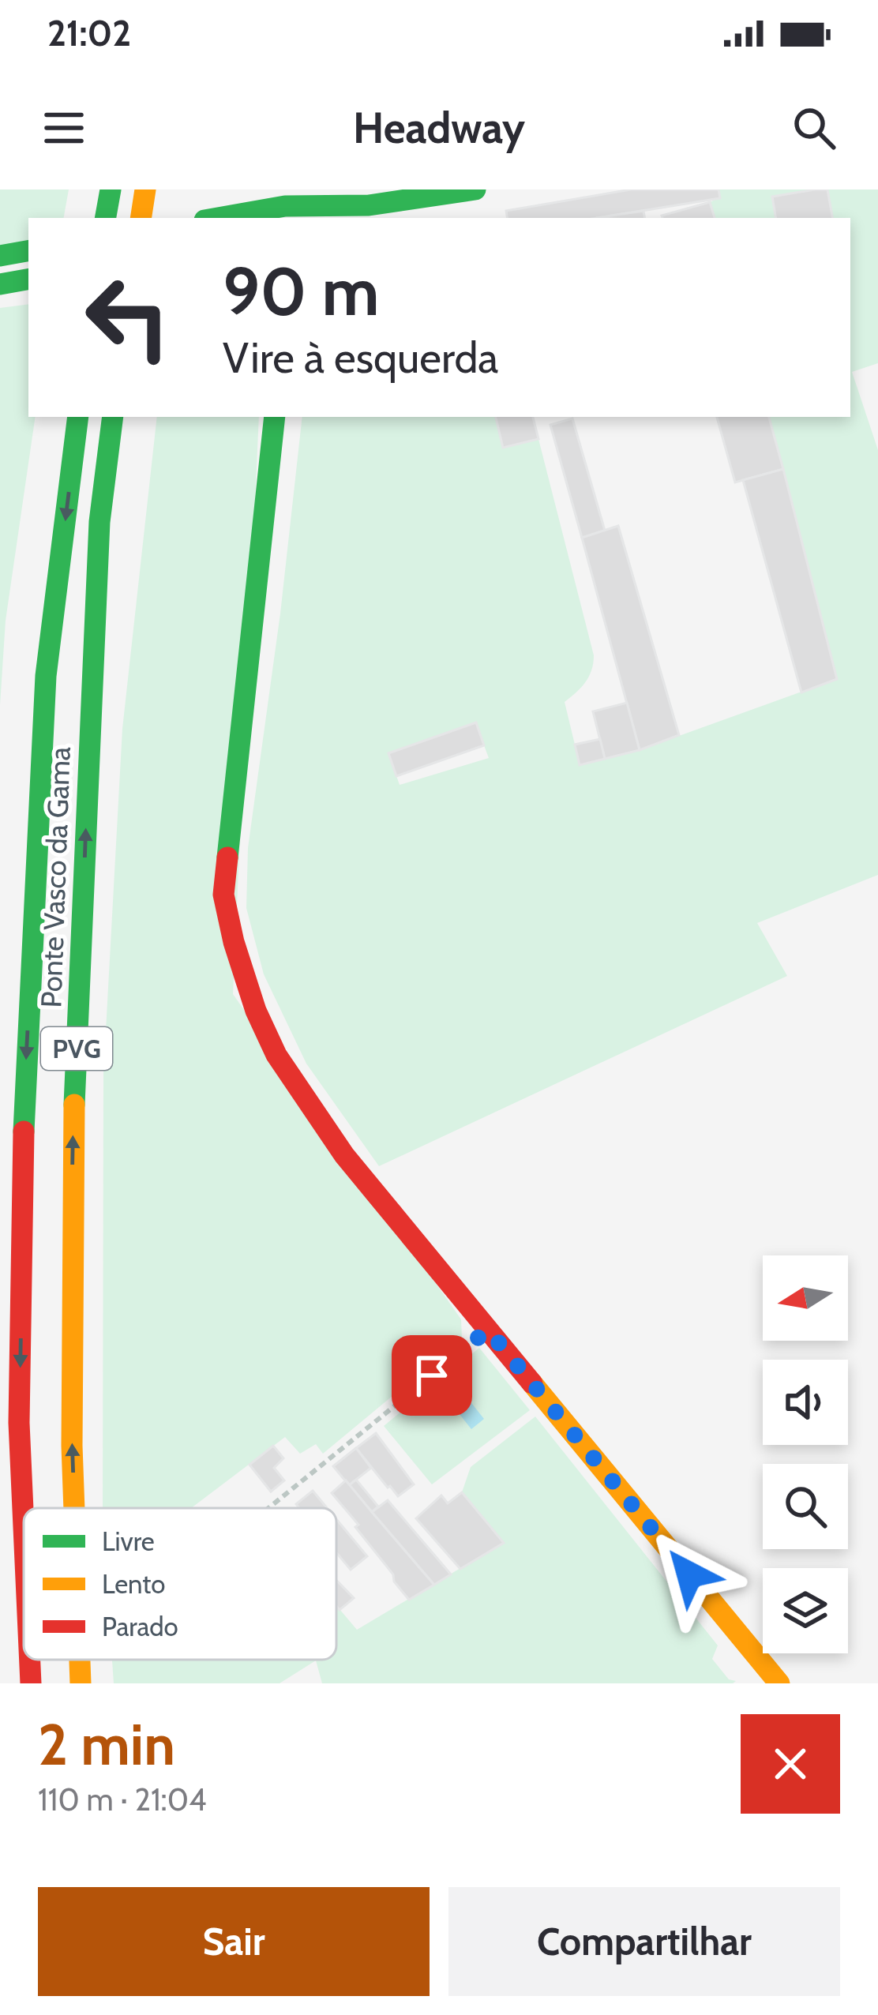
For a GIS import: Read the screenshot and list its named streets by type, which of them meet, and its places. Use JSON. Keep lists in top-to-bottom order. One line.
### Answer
{"streets":{"main road":["Ponte Vasco da Gama","PVG"]},"legend":["Livre","Lento","Parado"],"north":"left","page":{"status":"21:02","header":"Headway","turn":["90 m","Vire à esquerda"],"heading":["2 min","110 m · 21:04"],"buttons":["Sair","Compartilhar"]}}
